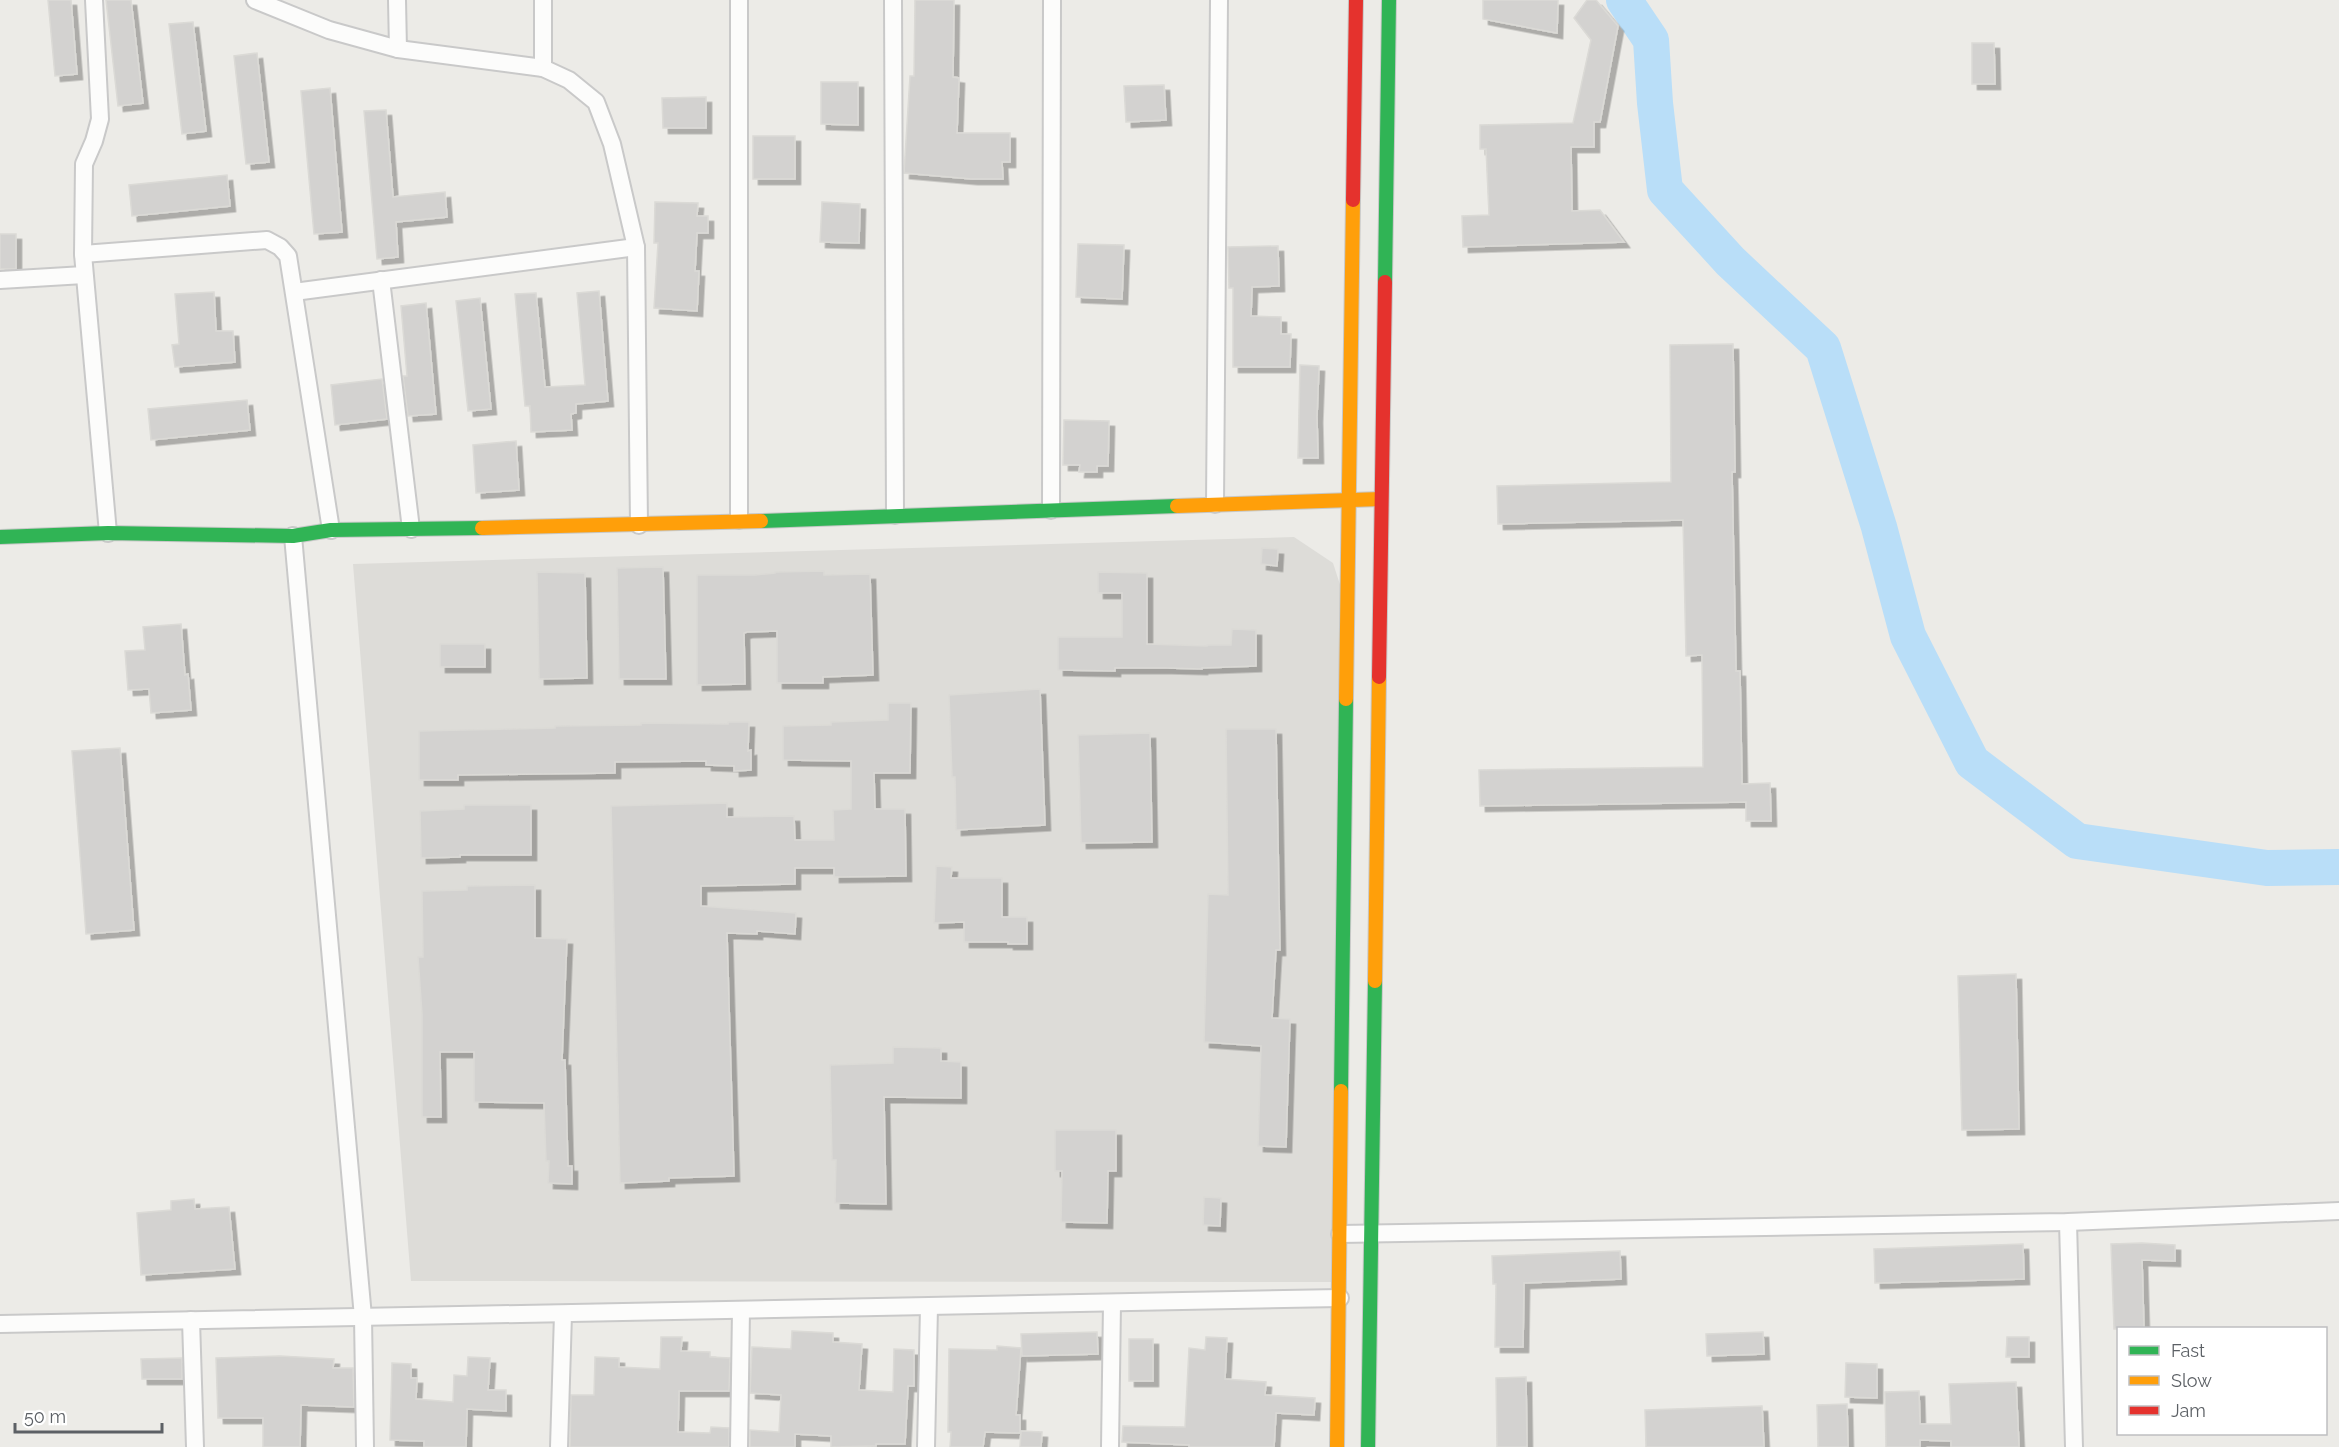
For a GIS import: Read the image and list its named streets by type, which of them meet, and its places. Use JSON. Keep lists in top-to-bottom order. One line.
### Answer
{"legend":["Fast","Slow","Jam"],"scale_bar":"50 m"}
